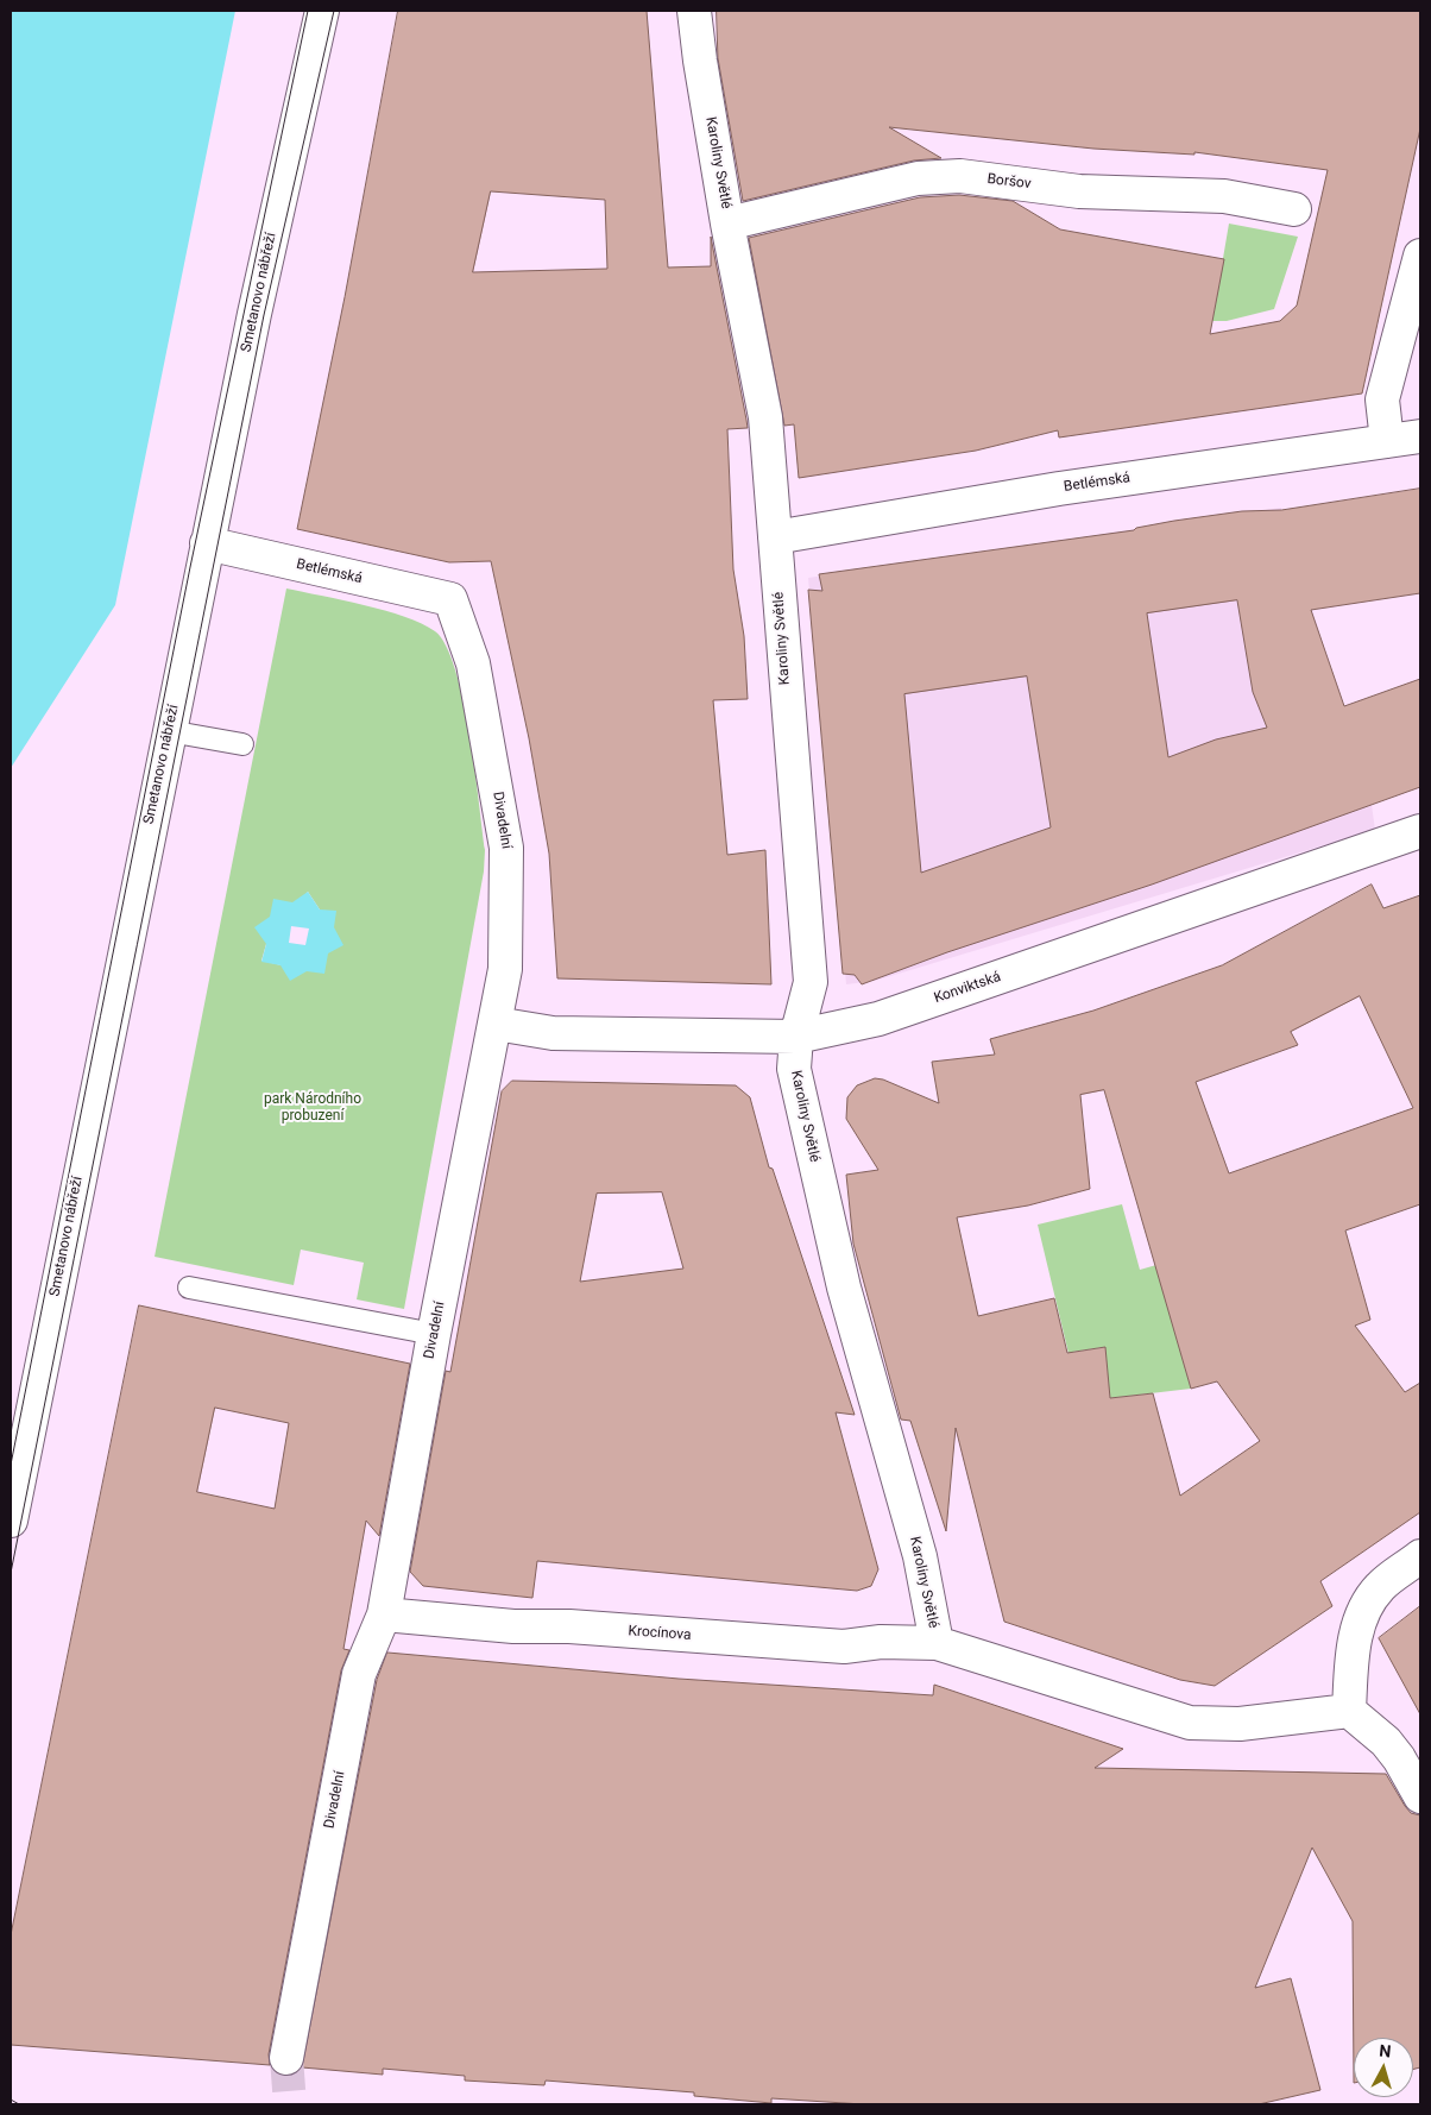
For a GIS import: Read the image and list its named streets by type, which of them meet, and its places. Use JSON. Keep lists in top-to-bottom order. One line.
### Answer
{"streets":{"street":["Karoliny Světlé","Boršov","Smetanovo nábřeží","Betlémská","Divadelní","Konviktská","Krocínova"]},"crossings":[["Karoliny Světlé","Boršov"],["Karoliny Světlé","Betlémská"],["Karoliny Světlé","Konviktská"],["Karoliny Světlé","Krocínova"],["Smetanovo nábřeží","Betlémská"],["Betlémská","Divadelní"],["Divadelní","Konviktská"],["Divadelní","Krocínova"]],"parks":["park Národního probuzení"],"north":"top"}
